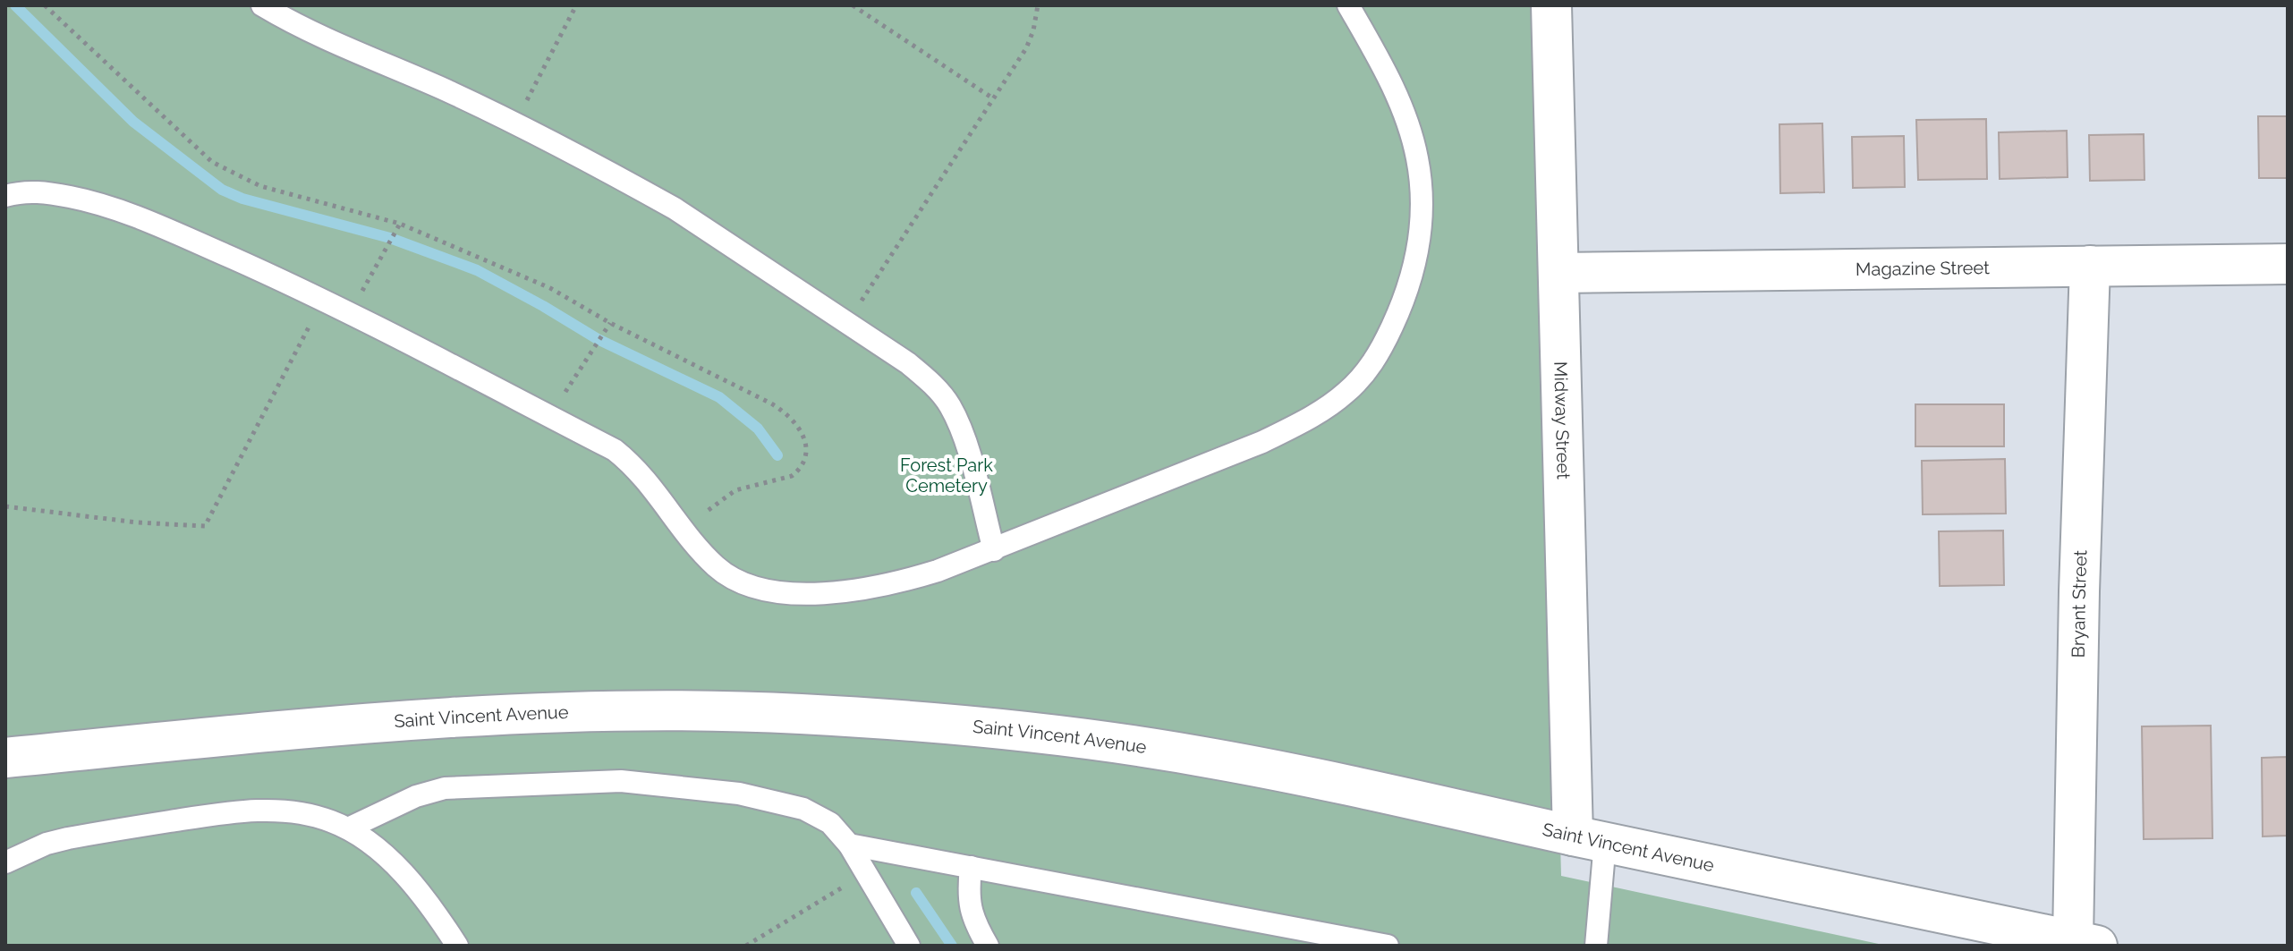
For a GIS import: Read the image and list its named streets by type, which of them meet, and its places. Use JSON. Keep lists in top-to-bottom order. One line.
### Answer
{"streets":{"street":["Magazine Street","Midway Street","Bryant Street","Saint Vincent Avenue"]},"crossings":[["Magazine Street","Midway Street"],["Magazine Street","Bryant Street"],["Midway Street","Saint Vincent Avenue"],["Bryant Street","Saint Vincent Avenue"]],"parks":["Forest Park Cemetery"]}
